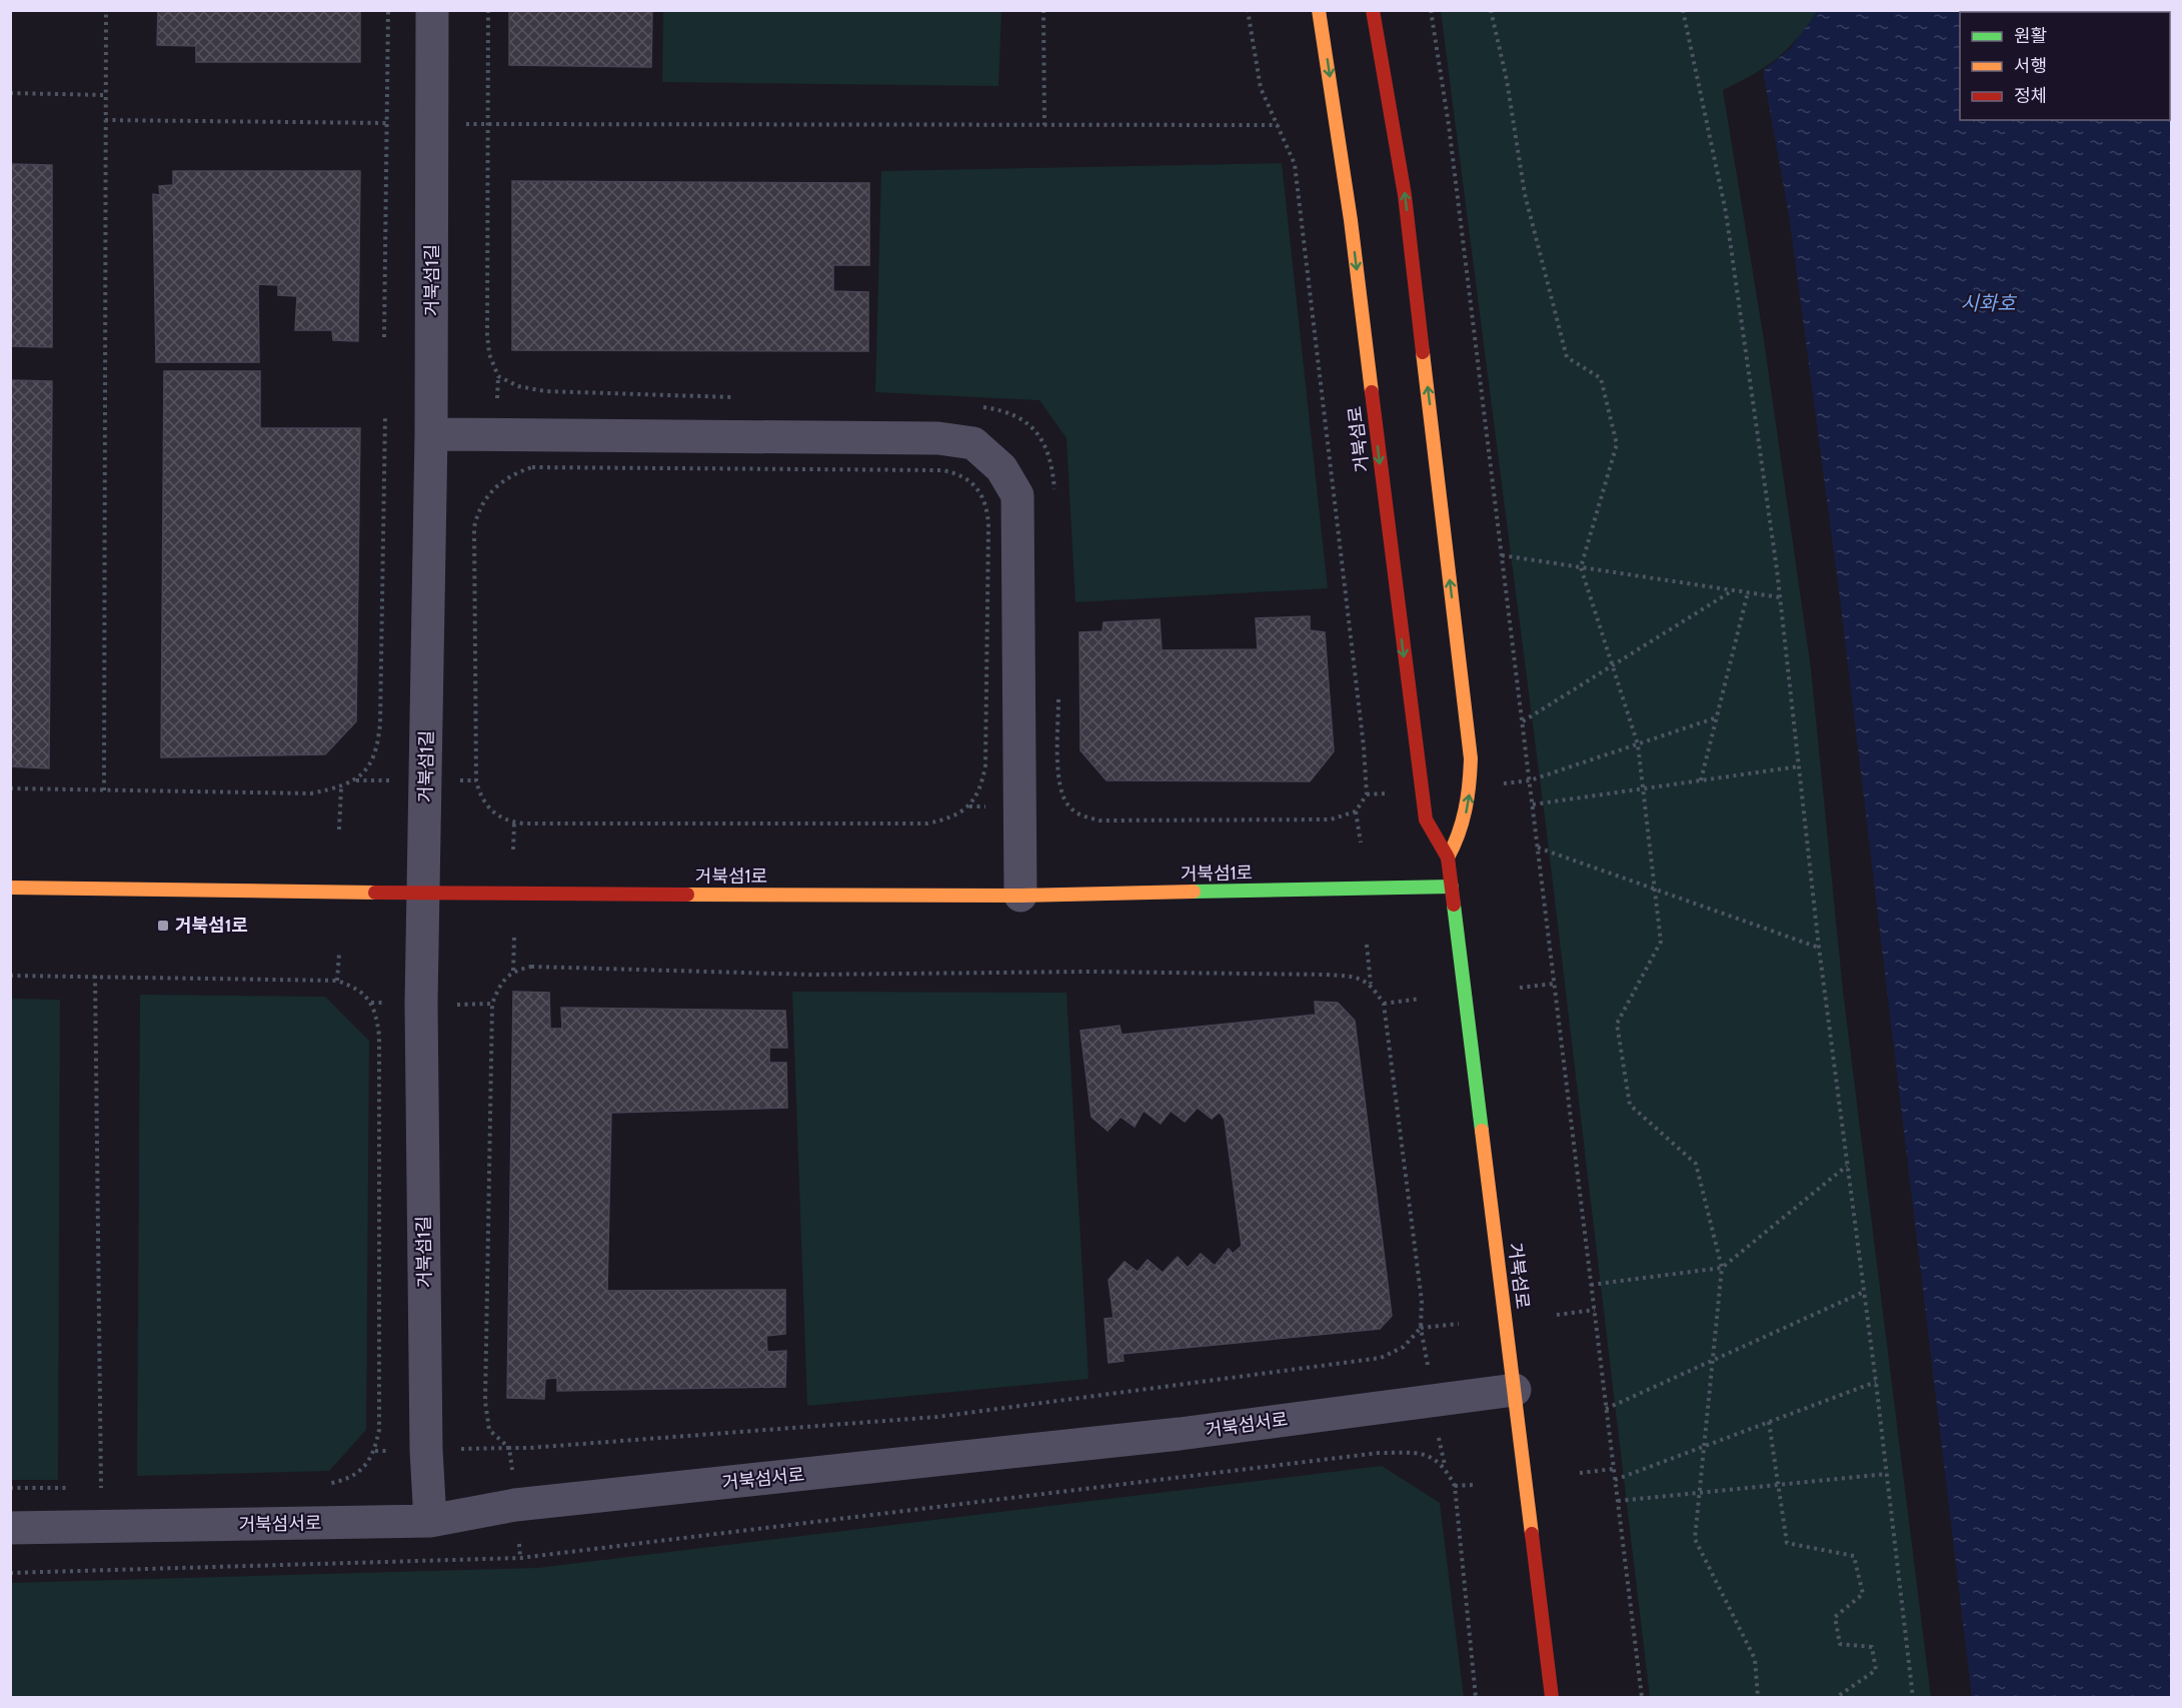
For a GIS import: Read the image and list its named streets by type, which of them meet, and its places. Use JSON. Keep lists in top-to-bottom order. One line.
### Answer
{"streets":{"street":["거북섬1길","거북섬로","거북섬1로","거북섬서로"]},"crossings":[["거북섬1길","거북섬1로"],["거북섬1길","거북섬서로"],["거북섬로","거북섬1로"],["거북섬로","거북섬서로"]],"water":["시화호"],"places":{"transit":["거북섬1로"]},"legend":["원활","서행","정체"]}
